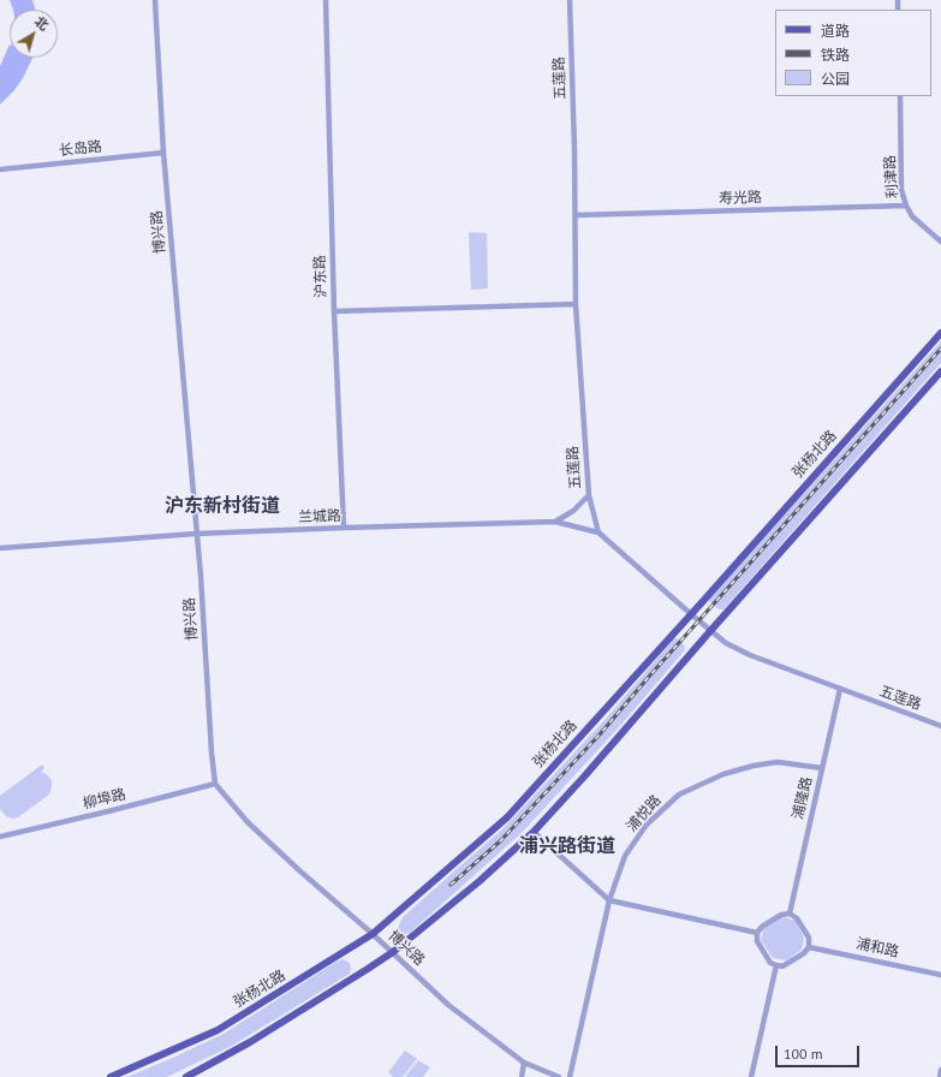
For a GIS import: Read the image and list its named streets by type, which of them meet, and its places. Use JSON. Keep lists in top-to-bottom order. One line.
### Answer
{"streets":{"main road":["张杨北路"],"street":["五莲路","长岛路","利津路","寿光路","博兴路","沪东路","兰城路","浦隆路","柳埠路","浦悦路","浦和路"]},"crossings":[["五莲路","寿光路"],["五莲路","沪东路"],["五莲路","张杨北路"],["五莲路","兰城路"],["五莲路","浦隆路"],["长岛路","博兴路"],["利津路","寿光路"],["博兴路","张杨北路"],["博兴路","兰城路"],["博兴路","柳埠路"],["浦隆路","浦悦路"],["浦隆路","浦和路"]],"districts":["沪东新村街道","浦兴路街道"],"legend":["道路","铁路","公园"],"scale_bar":"100 m","north":"top right"}
